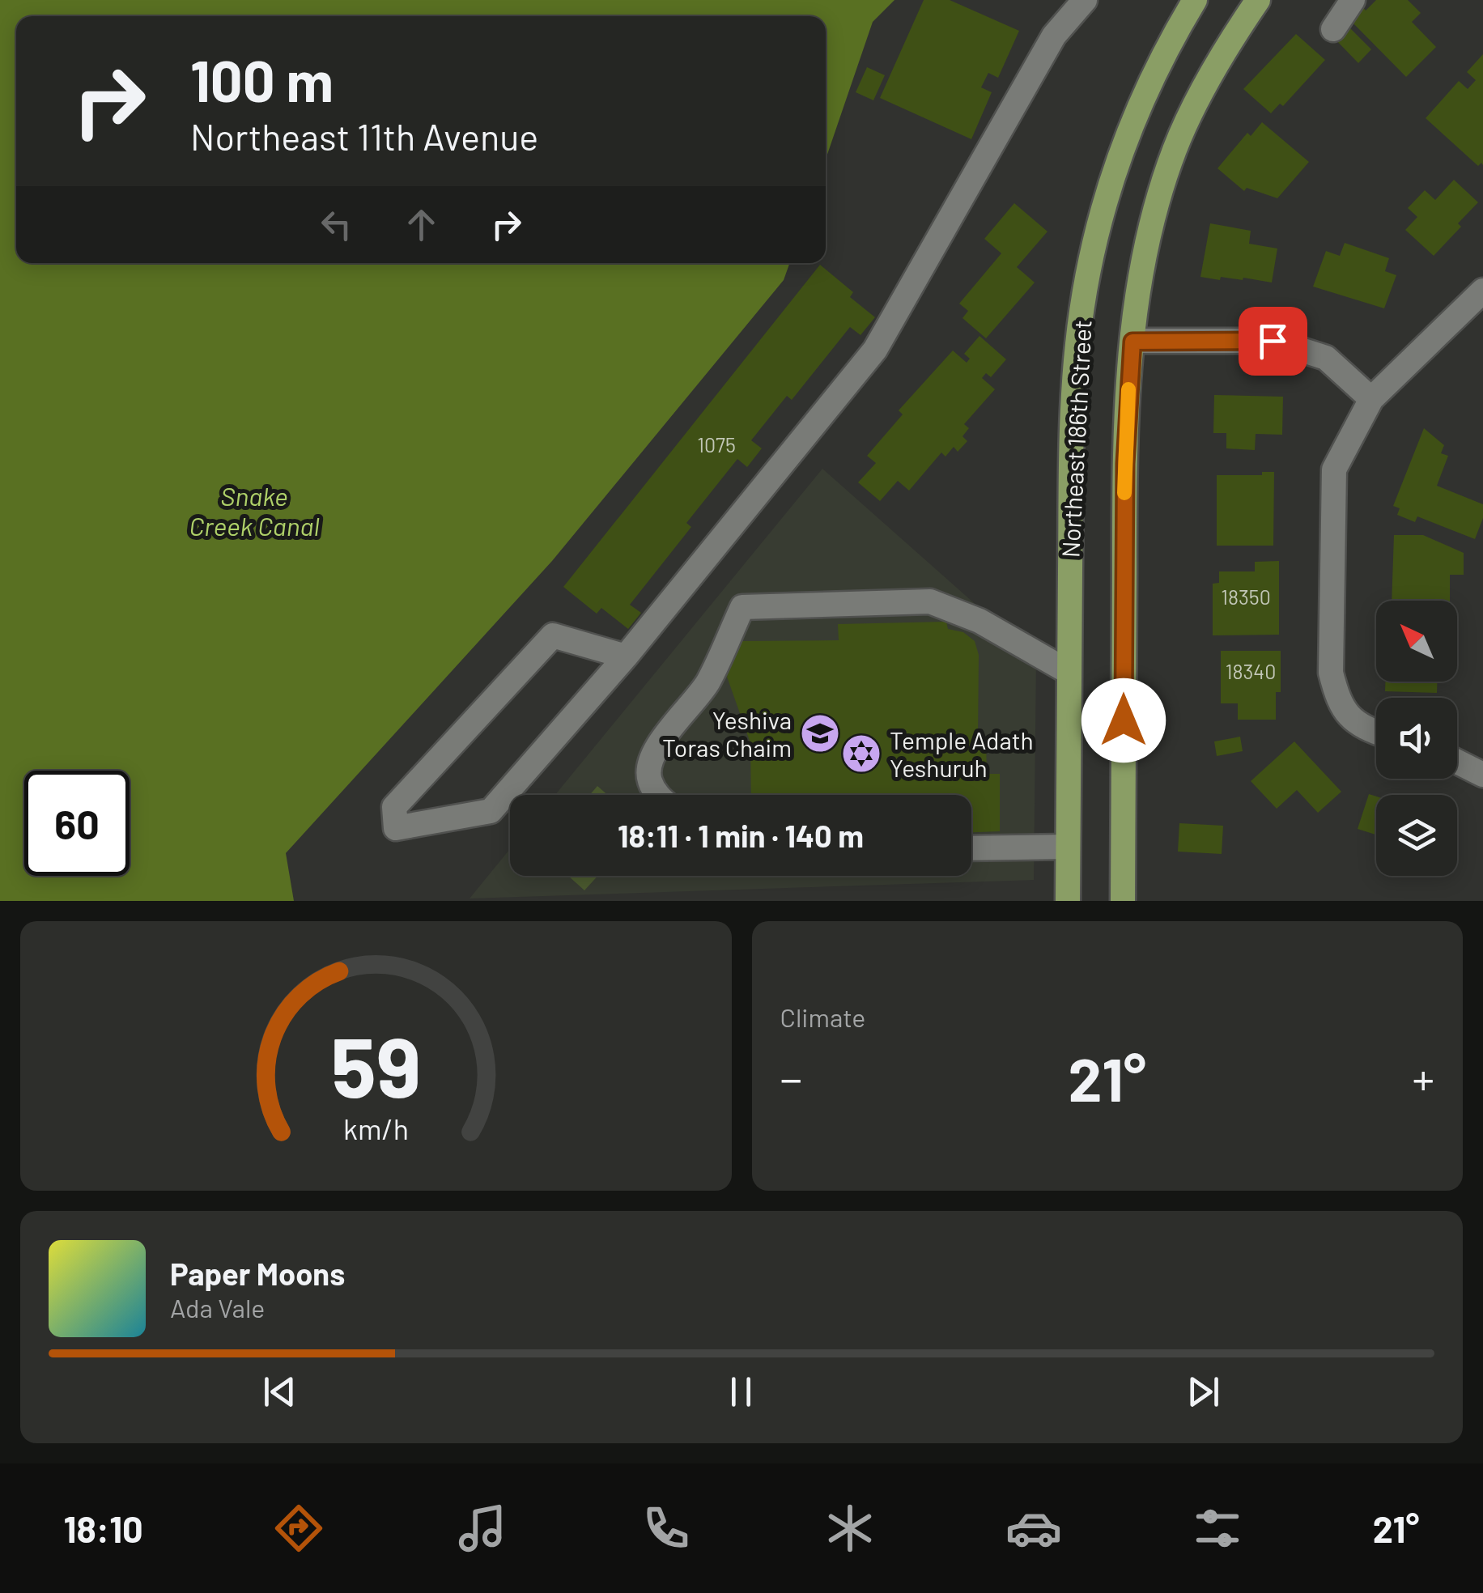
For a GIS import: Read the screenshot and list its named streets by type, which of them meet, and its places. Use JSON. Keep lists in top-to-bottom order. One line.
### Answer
{"streets":{"main road":["Northeast 186th Street"]},"water":["Snake Creek Canal"],"places":{"school or university":["Yeshiva Toras Chaim"],"synagogue":["Temple Adath Yeshuruh"]},"house_numbers":["1075","18350","18340"],"north":"top left","page":{"turn":["100 m","Northeast 11th Avenue"],"limit":"60","trip":"18:11 · 1 min · 140 m","tile":"Climate","heat":["−","21°","+"],"song":["Paper Moons","Ada Vale"],"tabs":["18:10","21°"],"gauge":["59","km/h"]}}
